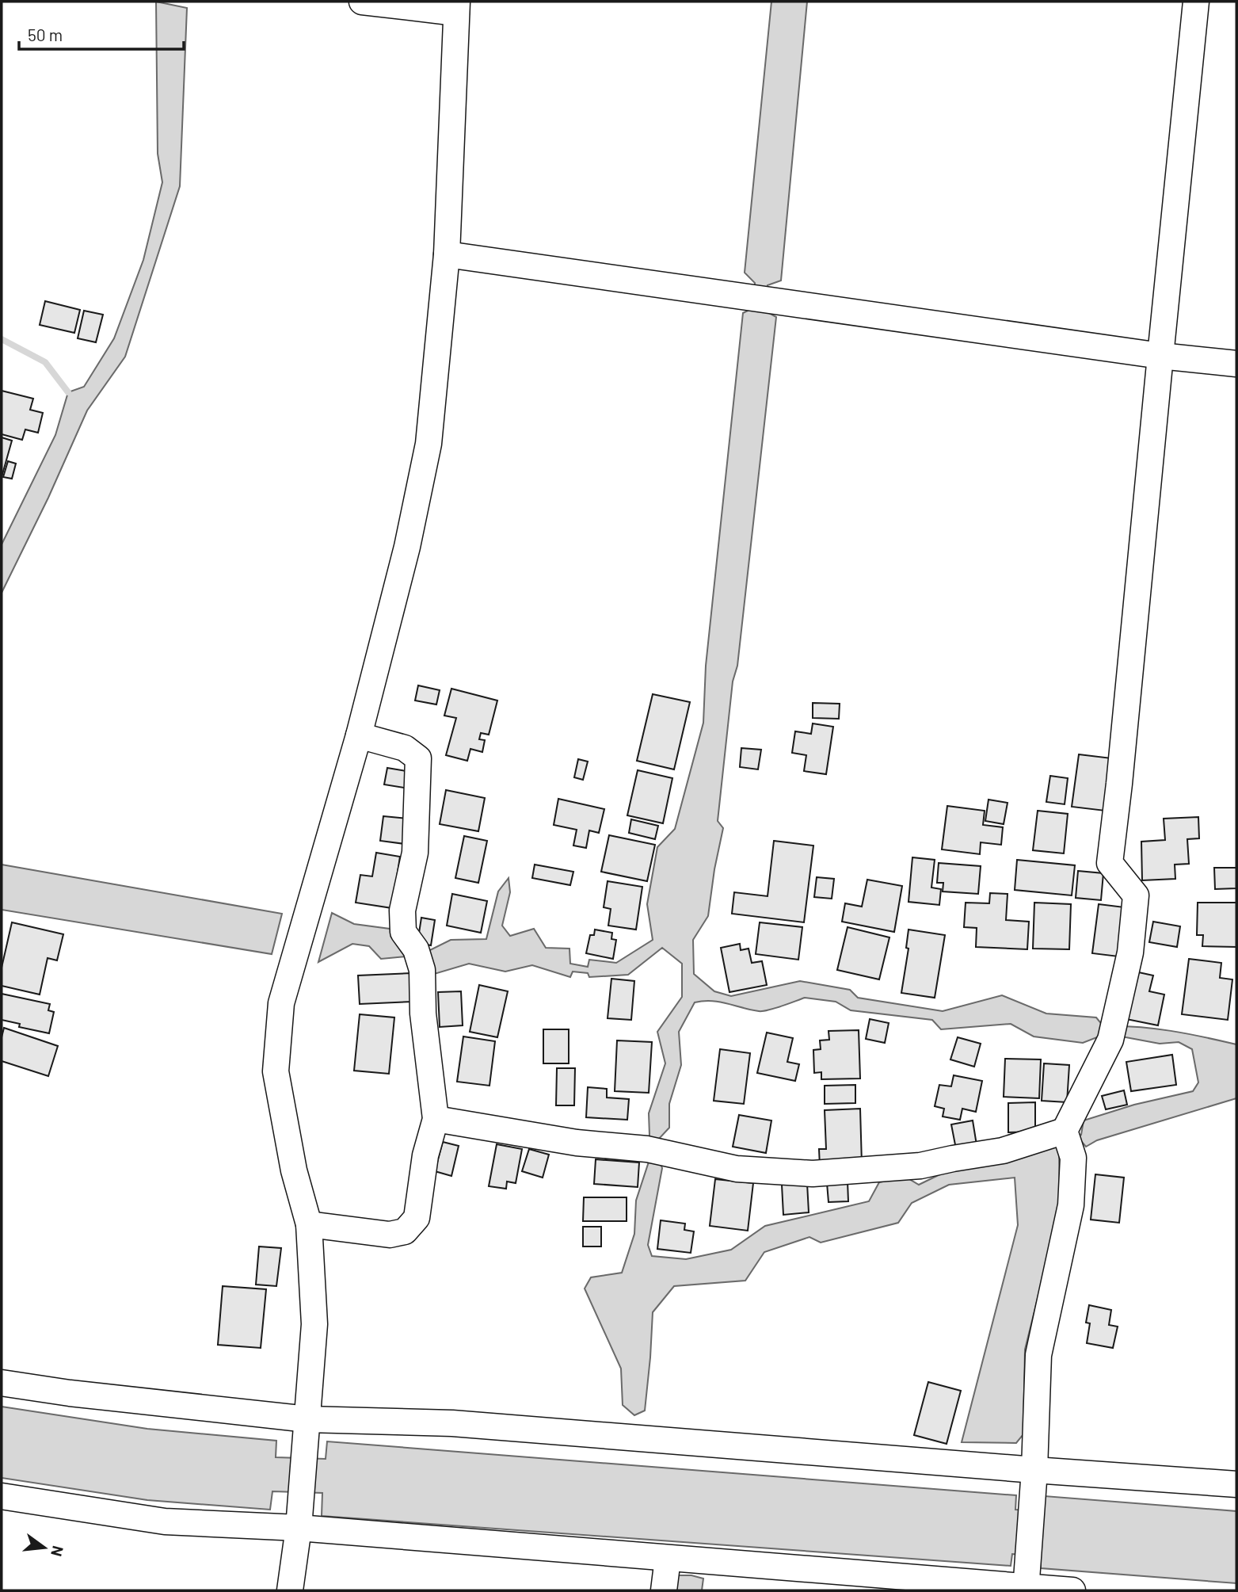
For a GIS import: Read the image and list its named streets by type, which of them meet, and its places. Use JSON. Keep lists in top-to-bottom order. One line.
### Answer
{"scale_bar":"50 m","north":"right"}
